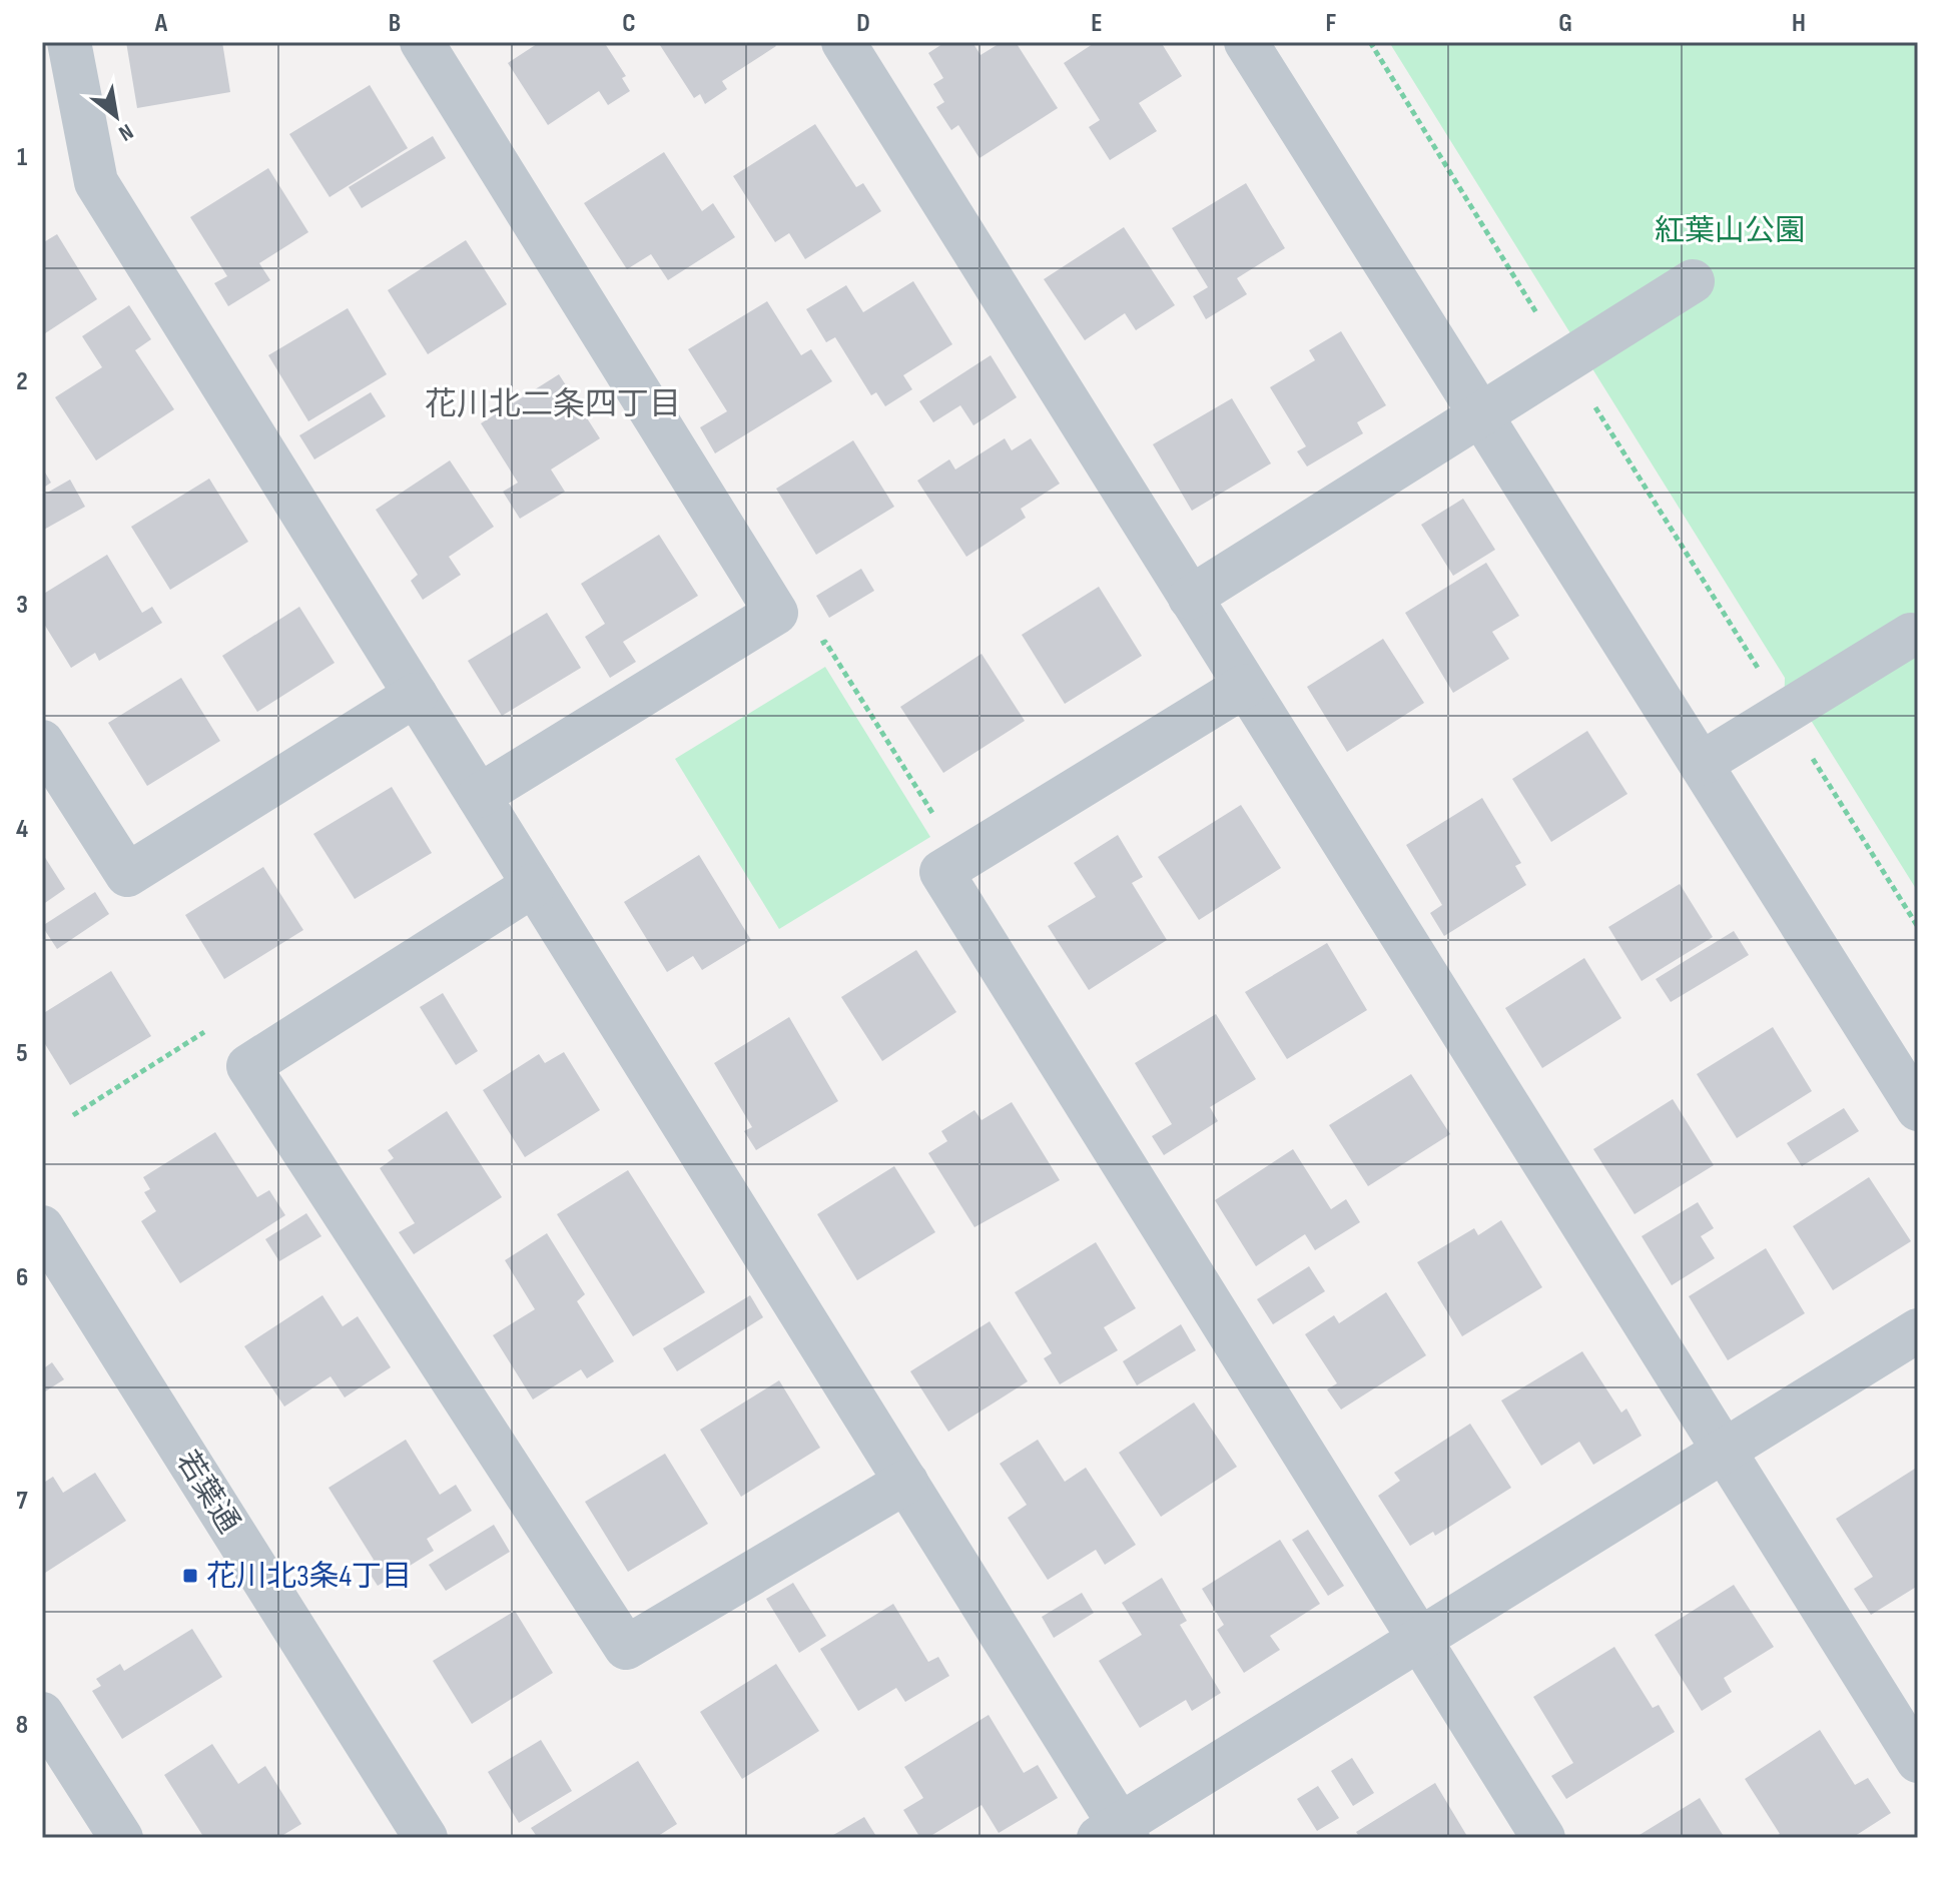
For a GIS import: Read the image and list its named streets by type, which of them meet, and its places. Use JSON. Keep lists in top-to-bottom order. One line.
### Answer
{"streets":{"street":["若葉通"]},"districts":["花川北二条四丁目"],"parks":["紅葉山公園"],"places":{"transit":["花川北3条4丁目"]},"north":"bottom right","grid":{"columns":["A","B","C","D","E","F","G","H"],"rows":["1","2","3","4","5","6","7","8"]}}
